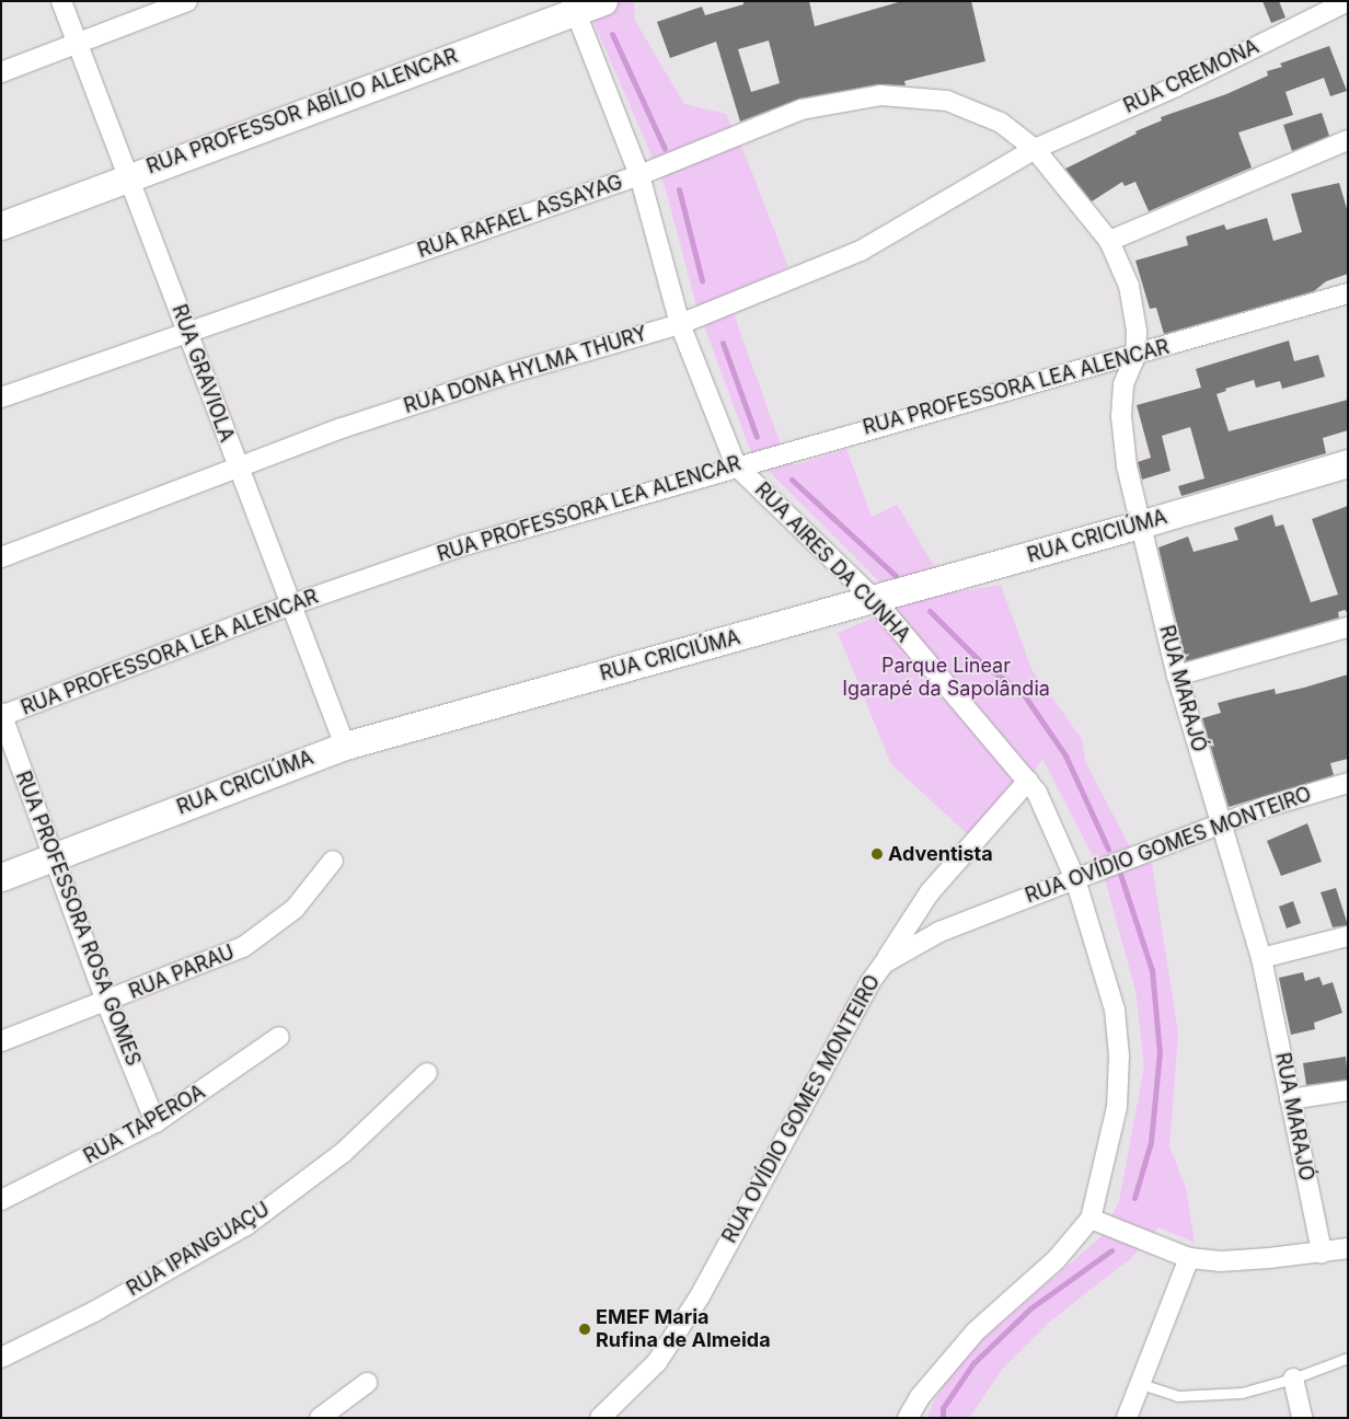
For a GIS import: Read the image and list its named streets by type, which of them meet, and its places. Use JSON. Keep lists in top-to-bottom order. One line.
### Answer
{"streets":{"street":["RUA CREMONA","RUA PROFESSOR ABÍLIO ALENCAR","RUA RAFAEL ASSAYAG","RUA DONA HYLMA THURY","RUA GRAVIOLA","RUA PROFESSORA LEA ALENCAR","RUA CRICIÚMA","RUA AIRES DA CUNHA","RUA MARAJÓ","RUA OVÍDIO GOMES MONTEIRO","RUA PROFESSORA ROSA GOMES","RUA PARAU","RUA TAPEROA","RUA IPANGUAÇU"]},"crossings":[["RUA CREMONA","RUA RAFAEL ASSAYAG"],["RUA CREMONA","RUA DONA HYLMA THURY"],["RUA CREMONA","RUA MARAJÓ"],["RUA PROFESSOR ABÍLIO ALENCAR","RUA GRAVIOLA"],["RUA PROFESSOR ABÍLIO ALENCAR","RUA AIRES DA CUNHA"],["RUA RAFAEL ASSAYAG","RUA DONA HYLMA THURY"],["RUA RAFAEL ASSAYAG","RUA GRAVIOLA"],["RUA RAFAEL ASSAYAG","RUA AIRES DA CUNHA"],["RUA RAFAEL ASSAYAG","RUA MARAJÓ"],["RUA DONA HYLMA THURY","RUA GRAVIOLA"],["RUA DONA HYLMA THURY","RUA AIRES DA CUNHA"],["RUA DONA HYLMA THURY","RUA MARAJÓ"],["RUA GRAVIOLA","RUA PROFESSORA LEA ALENCAR"],["RUA GRAVIOLA","RUA CRICIÚMA"],["RUA PROFESSORA LEA ALENCAR","RUA AIRES DA CUNHA"],["RUA PROFESSORA LEA ALENCAR","RUA MARAJÓ"],["RUA PROFESSORA LEA ALENCAR","RUA PROFESSORA ROSA GOMES"],["RUA CRICIÚMA","RUA AIRES DA CUNHA"],["RUA CRICIÚMA","RUA MARAJÓ"],["RUA CRICIÚMA","RUA PROFESSORA ROSA GOMES"],["RUA AIRES DA CUNHA","RUA OVÍDIO GOMES MONTEIRO"],["RUA MARAJÓ","RUA OVÍDIO GOMES MONTEIRO"],["RUA PROFESSORA ROSA GOMES","RUA PARAU"],["RUA PROFESSORA ROSA GOMES","RUA TAPEROA"]],"parks":["Parque Linear Igarapé da Sapolândia"],"places":["Adventista","EMEF Maria Rufina de Almeida"]}
